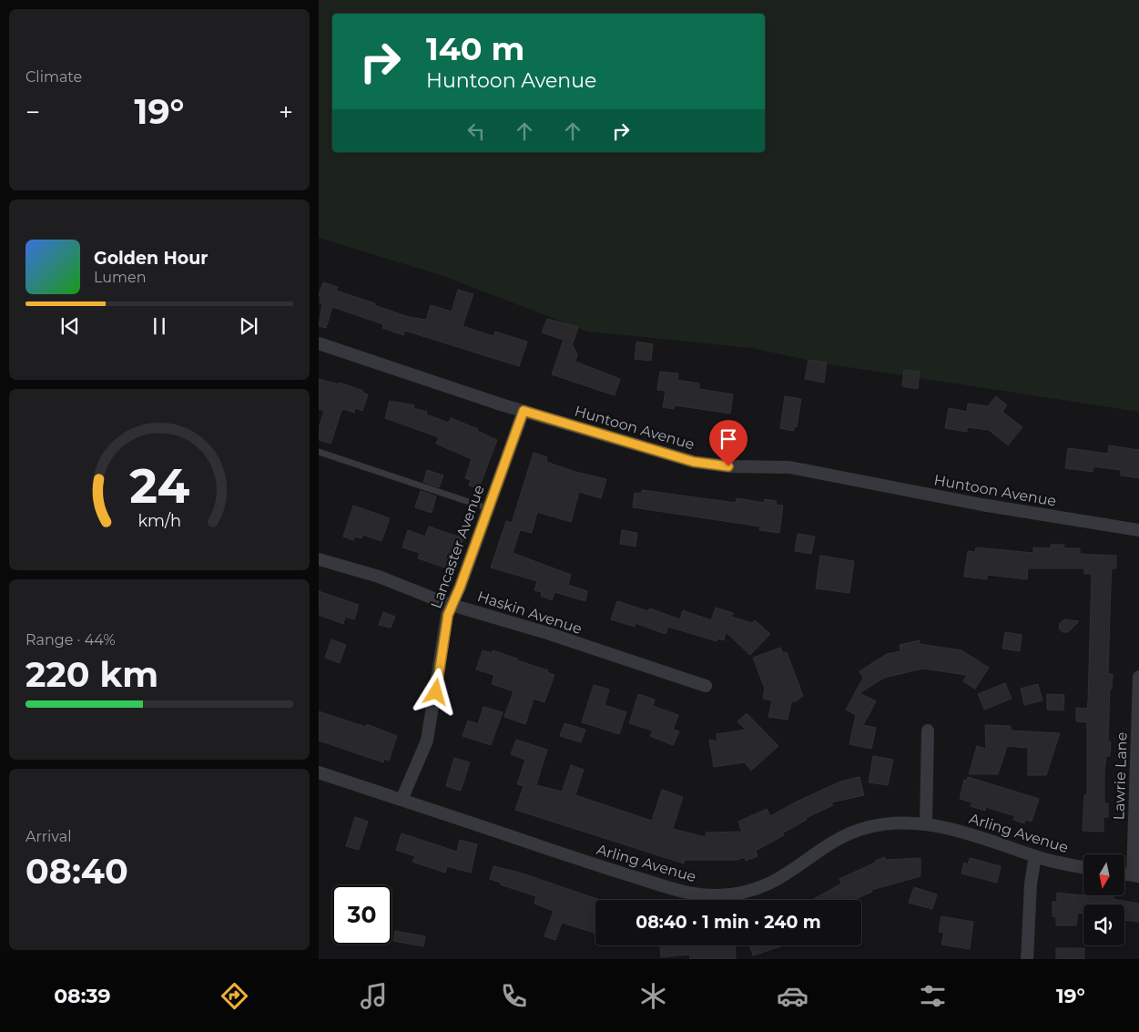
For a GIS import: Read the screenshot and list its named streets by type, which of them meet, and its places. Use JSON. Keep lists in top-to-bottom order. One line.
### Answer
{"streets":{"street":["Huntoon Avenue","Lancaster Avenue","Haskin Avenue","Lawrie Lane","Arling Avenue"]},"crossings":[["Huntoon Avenue","Lancaster Avenue"],["Lancaster Avenue","Haskin Avenue"],["Lancaster Avenue","Arling Avenue"]],"north":"bottom","page":{"tile":["Climate",["Range · 44%","220 km"],["Arrival","08:40"]],"turn":["140 m","Huntoon Avenue"],"heat":["−","19°","+"],"song":["Golden Hour","Lumen"],"limit":"30","trip":"08:40 · 1 min · 240 m","tabs":["08:39","19°"],"gauge":["24","km/h"]}}
